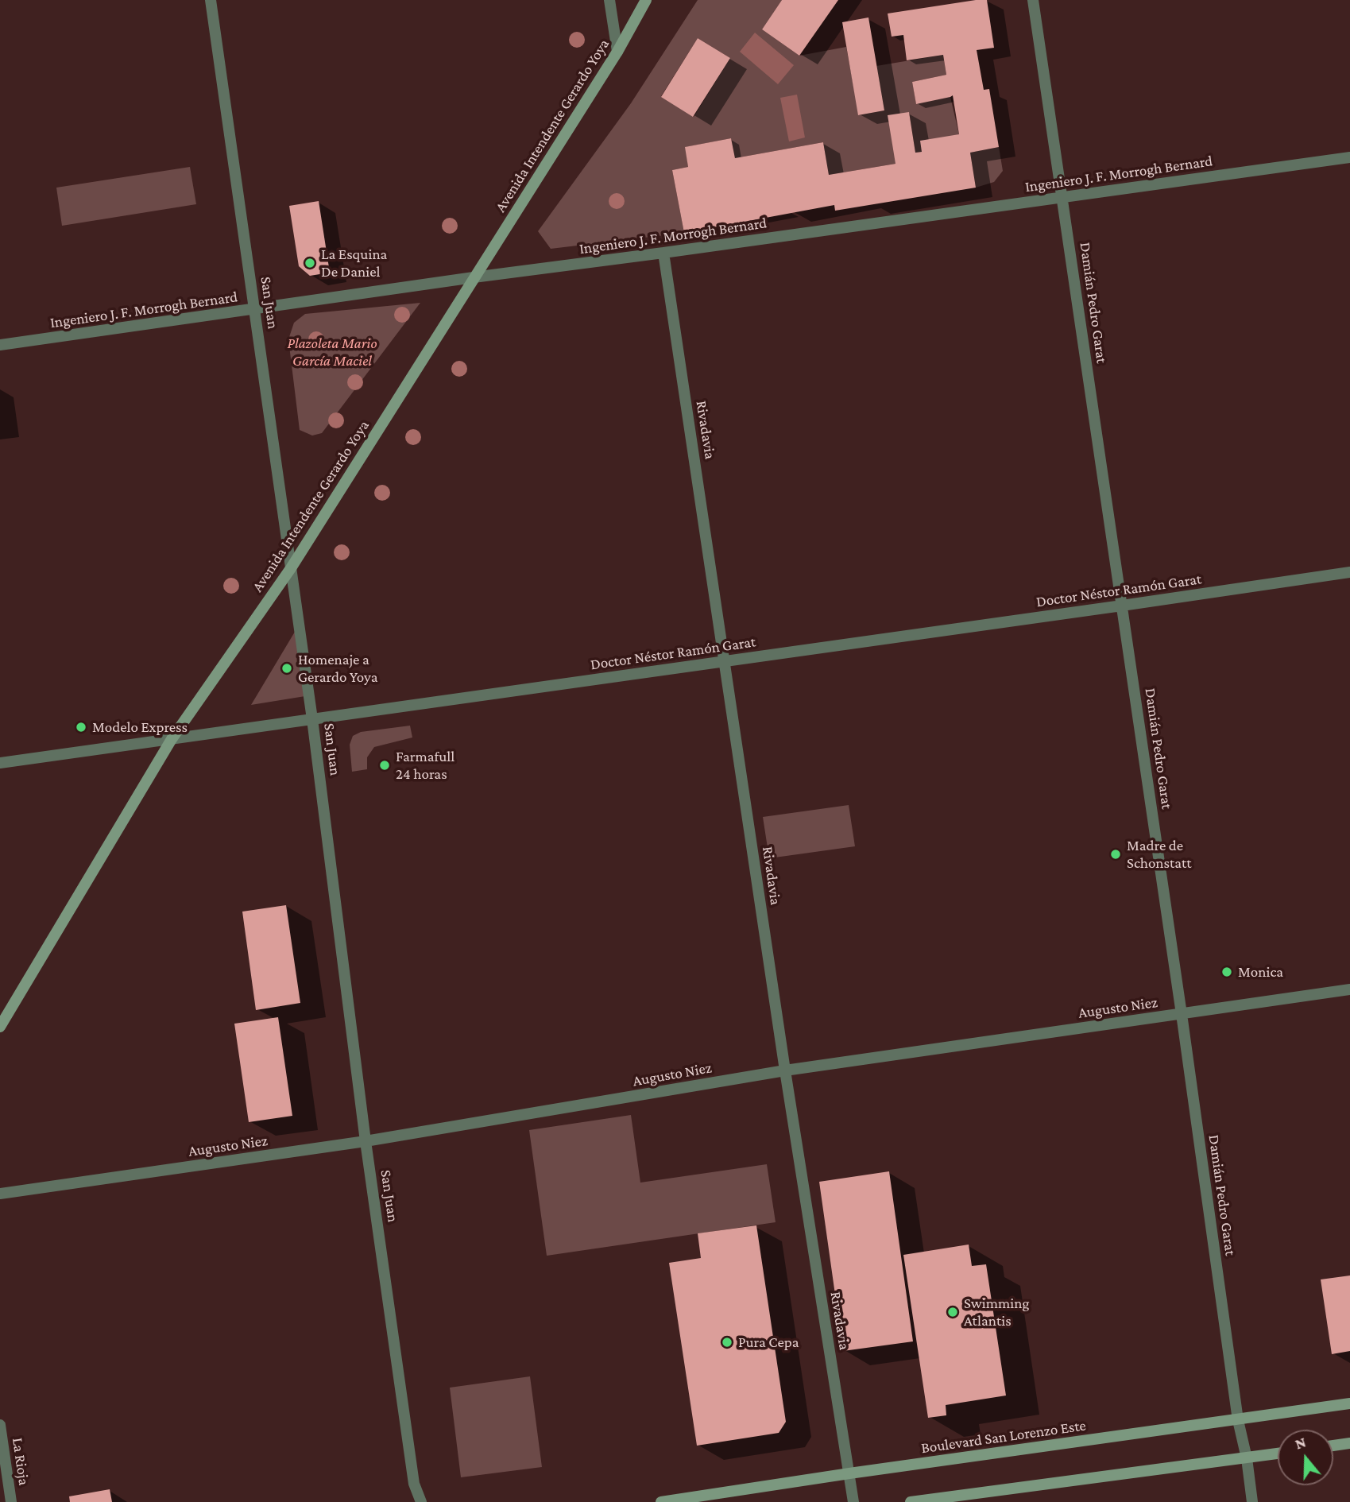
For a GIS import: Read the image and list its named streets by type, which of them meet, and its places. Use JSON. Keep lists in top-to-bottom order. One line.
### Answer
{"streets":{"main road":["Avenida Intendente Gerardo Yoya","Boulevard San Lorenzo Este"],"street":["Ingeniero J. F. Morrogh Bernard","San Juan","Damián Pedro Garat","Rivadavia","Doctor Néstor Ramón Garat","Augusto Niez","La Rioja"]},"crossings":[["Avenida Intendente Gerardo Yoya","Ingeniero J. F. Morrogh Bernard"],["Avenida Intendente Gerardo Yoya","San Juan"],["Avenida Intendente Gerardo Yoya","Doctor Néstor Ramón Garat"],["Ingeniero J. F. Morrogh Bernard","San Juan"],["Ingeniero J. F. Morrogh Bernard","Damián Pedro Garat"],["Ingeniero J. F. Morrogh Bernard","Rivadavia"],["San Juan","Doctor Néstor Ramón Garat"],["San Juan","Augusto Niez"],["Damián Pedro Garat","Doctor Néstor Ramón Garat"],["Damián Pedro Garat","Augusto Niez"],["Damián Pedro Garat","Boulevard San Lorenzo Este"],["Rivadavia","Doctor Néstor Ramón Garat"],["Rivadavia","Augusto Niez"],["Rivadavia","Boulevard San Lorenzo Este"]],"parks":["Plazoleta Mario García Maciel"],"places":["La Esquina De Daniel","Homenaje a Gerardo Yoya","Modelo Express","Farmafull 24 horas","Madre de Schonstatt","Monica","Swimming Atlantis","Pura Cepa"],"north":"top"}
